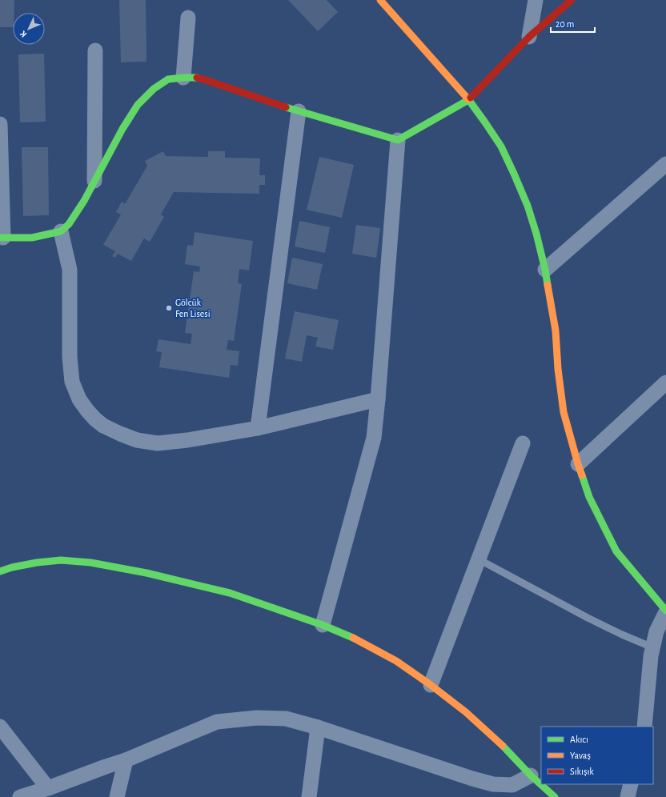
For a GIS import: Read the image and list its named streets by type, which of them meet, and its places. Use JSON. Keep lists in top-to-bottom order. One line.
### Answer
{"places":["Gölcük Fen Lisesi"],"legend":["Akıcı","Yavaş","Sıkışık"],"scale_bar":"20 m","north":"bottom left"}
